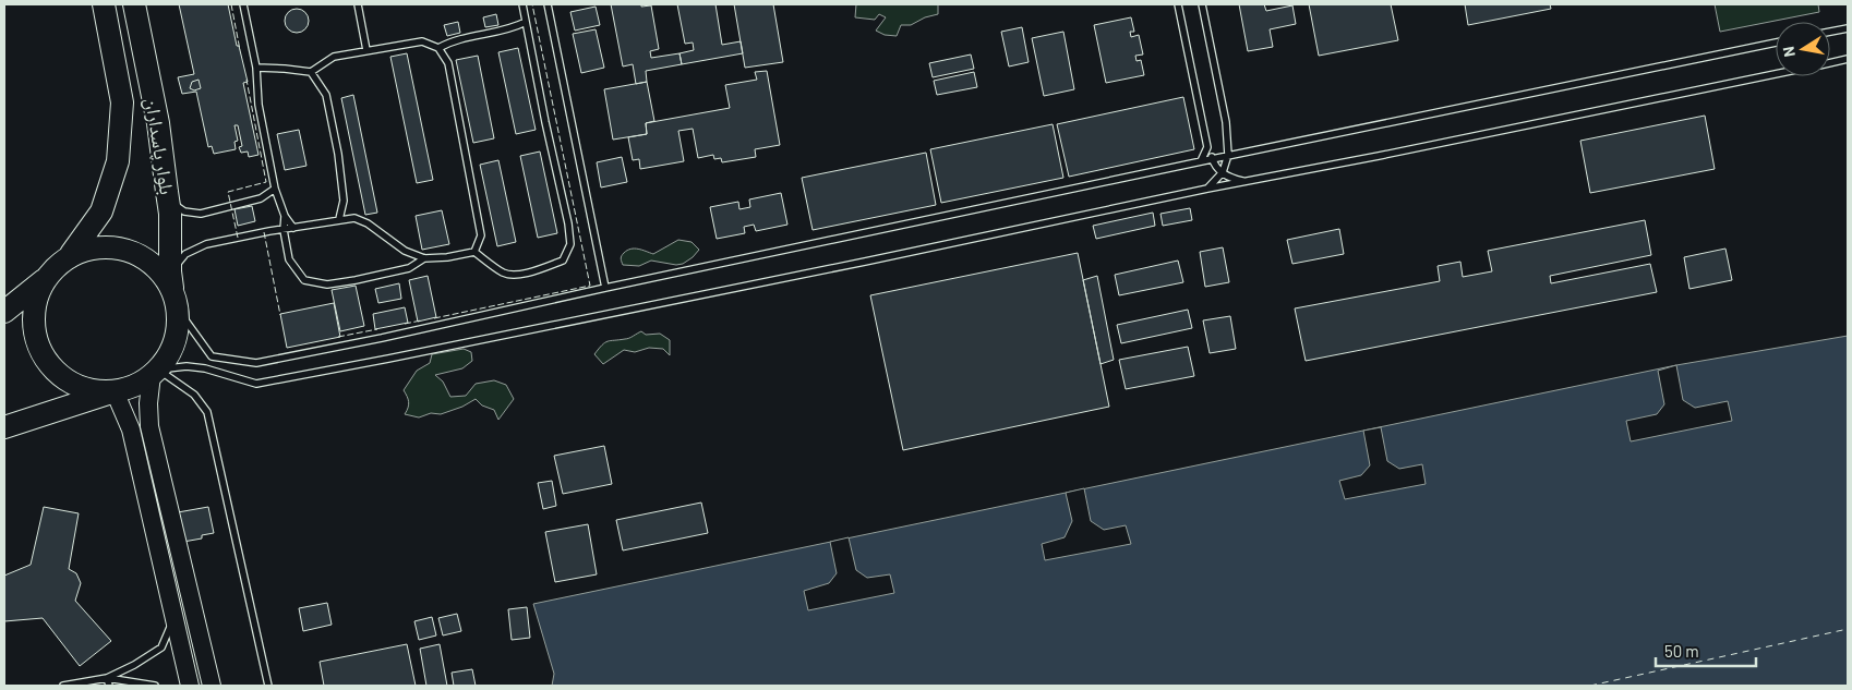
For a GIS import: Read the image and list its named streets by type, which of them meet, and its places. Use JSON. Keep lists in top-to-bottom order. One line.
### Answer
{"streets":{"highway":["بلوار پاسداران"]},"scale_bar":"50 m","north":"left"}
